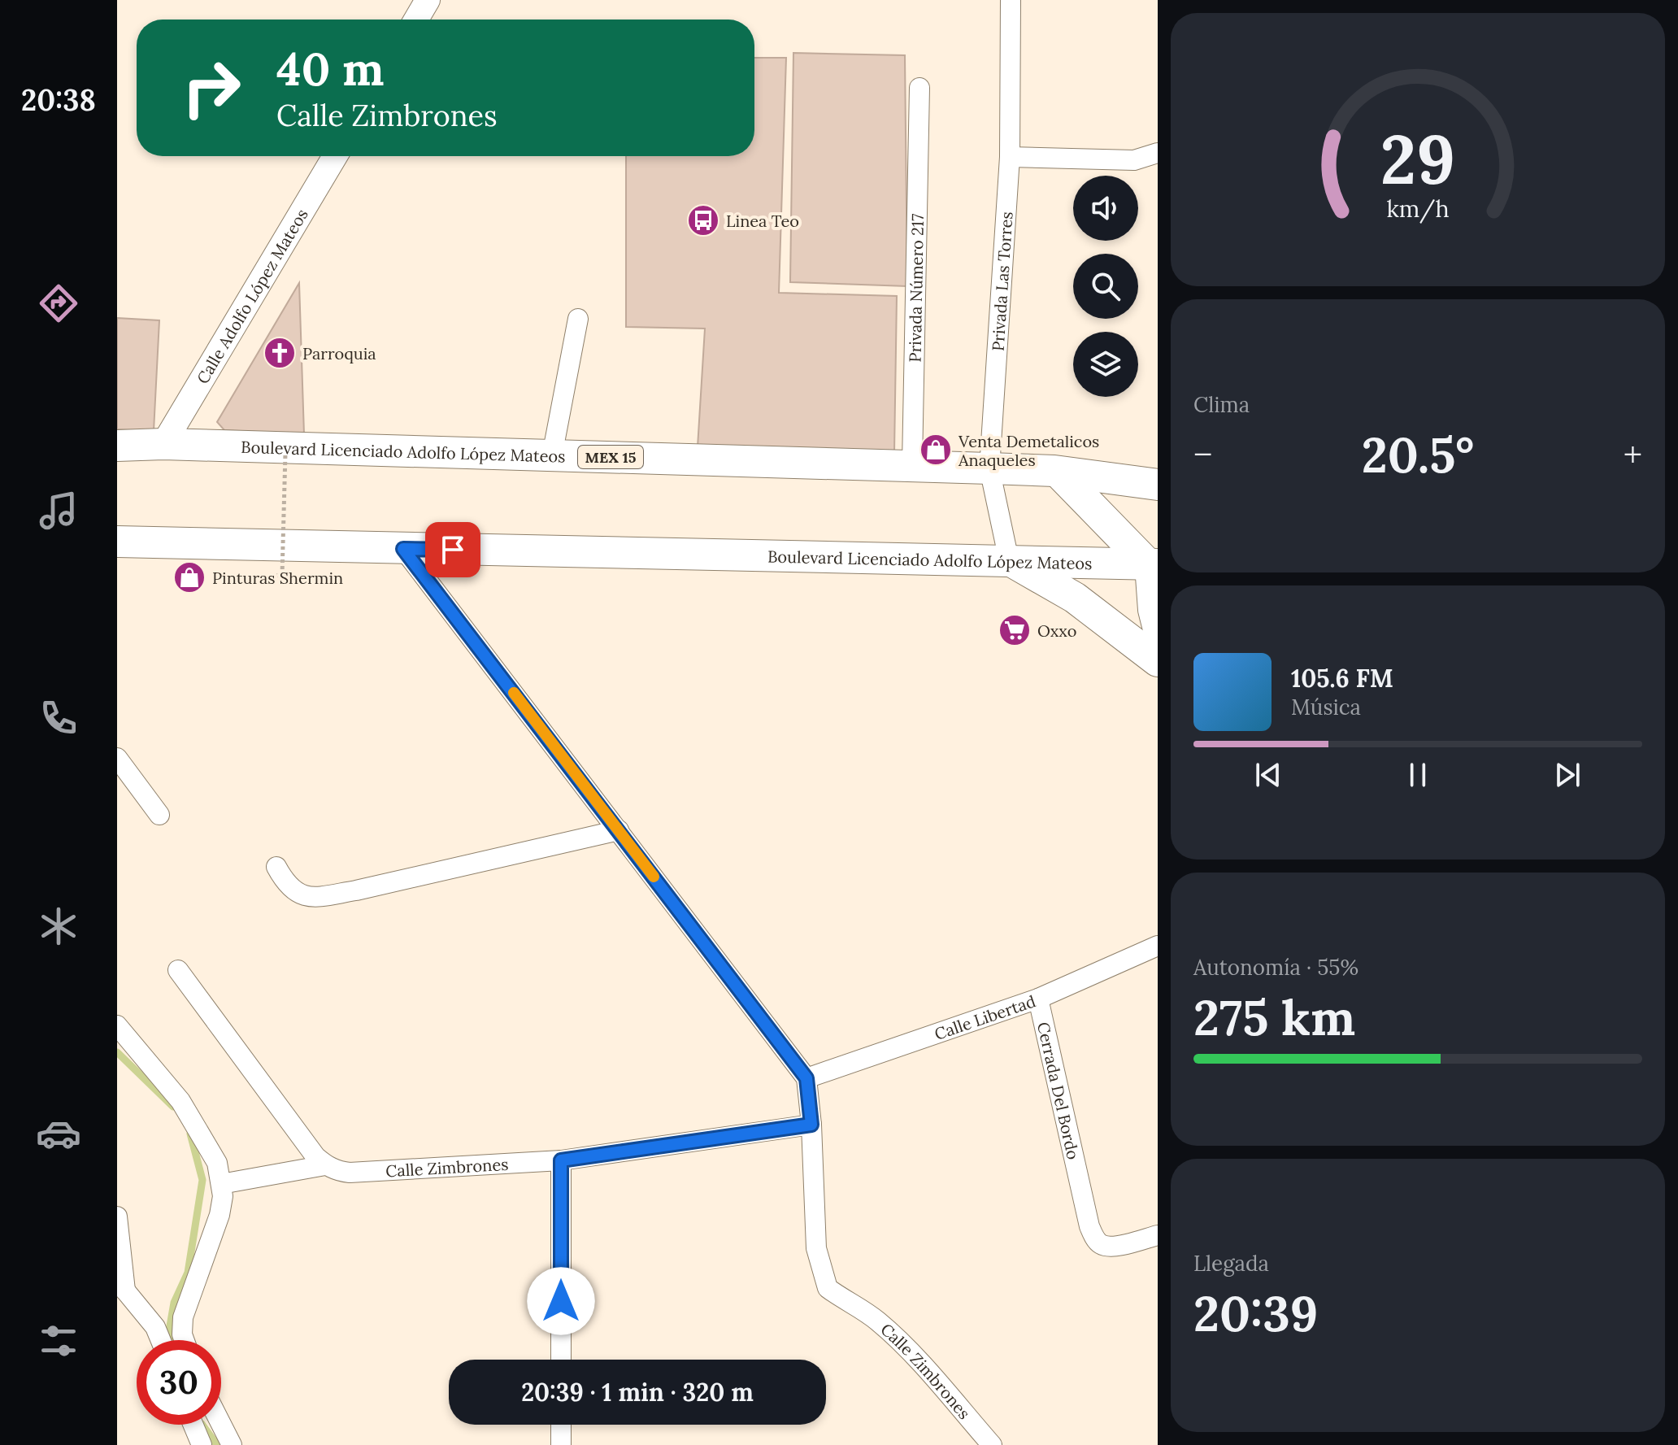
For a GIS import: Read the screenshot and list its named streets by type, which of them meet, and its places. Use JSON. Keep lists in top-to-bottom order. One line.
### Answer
{"streets":{"main road":["Boulevard Licenciado Adolfo López Mateos","MEX 15"],"street":["Privada Las Torres","Privada Número 217","Calle Adolfo López Mateos","Calle Libertad","Cerrada Del Bordo","Calle Zimbrones"]},"crossings":[["Privada Las Torres","Boulevard Licenciado Adolfo López Mateos"],["Privada Número 217","Boulevard Licenciado Adolfo López Mateos"],["Calle Adolfo López Mateos","Boulevard Licenciado Adolfo López Mateos"],["Calle Libertad","Cerrada Del Bordo"],["Calle Libertad","Calle Zimbrones"]],"places":{"bus stop":["Linea Teo"],"church":["Parroquia"],"shop":["Venta Demetalicos Anaqueles","Pinturas Shermin"],"supermarket":["Oxxo"]},"page":{"tabs":"20:38","turn":["40 m","Calle Zimbrones"],"tile":["Clima",["Autonomía · 55%","275 km"],["Llegada","20:39"]],"heat":["−","20.5°","+"],"song":["105.6 FM","Música"],"limit":"30","trip":"20:39 · 1 min · 320 m","gauge":["29","km/h"]}}
